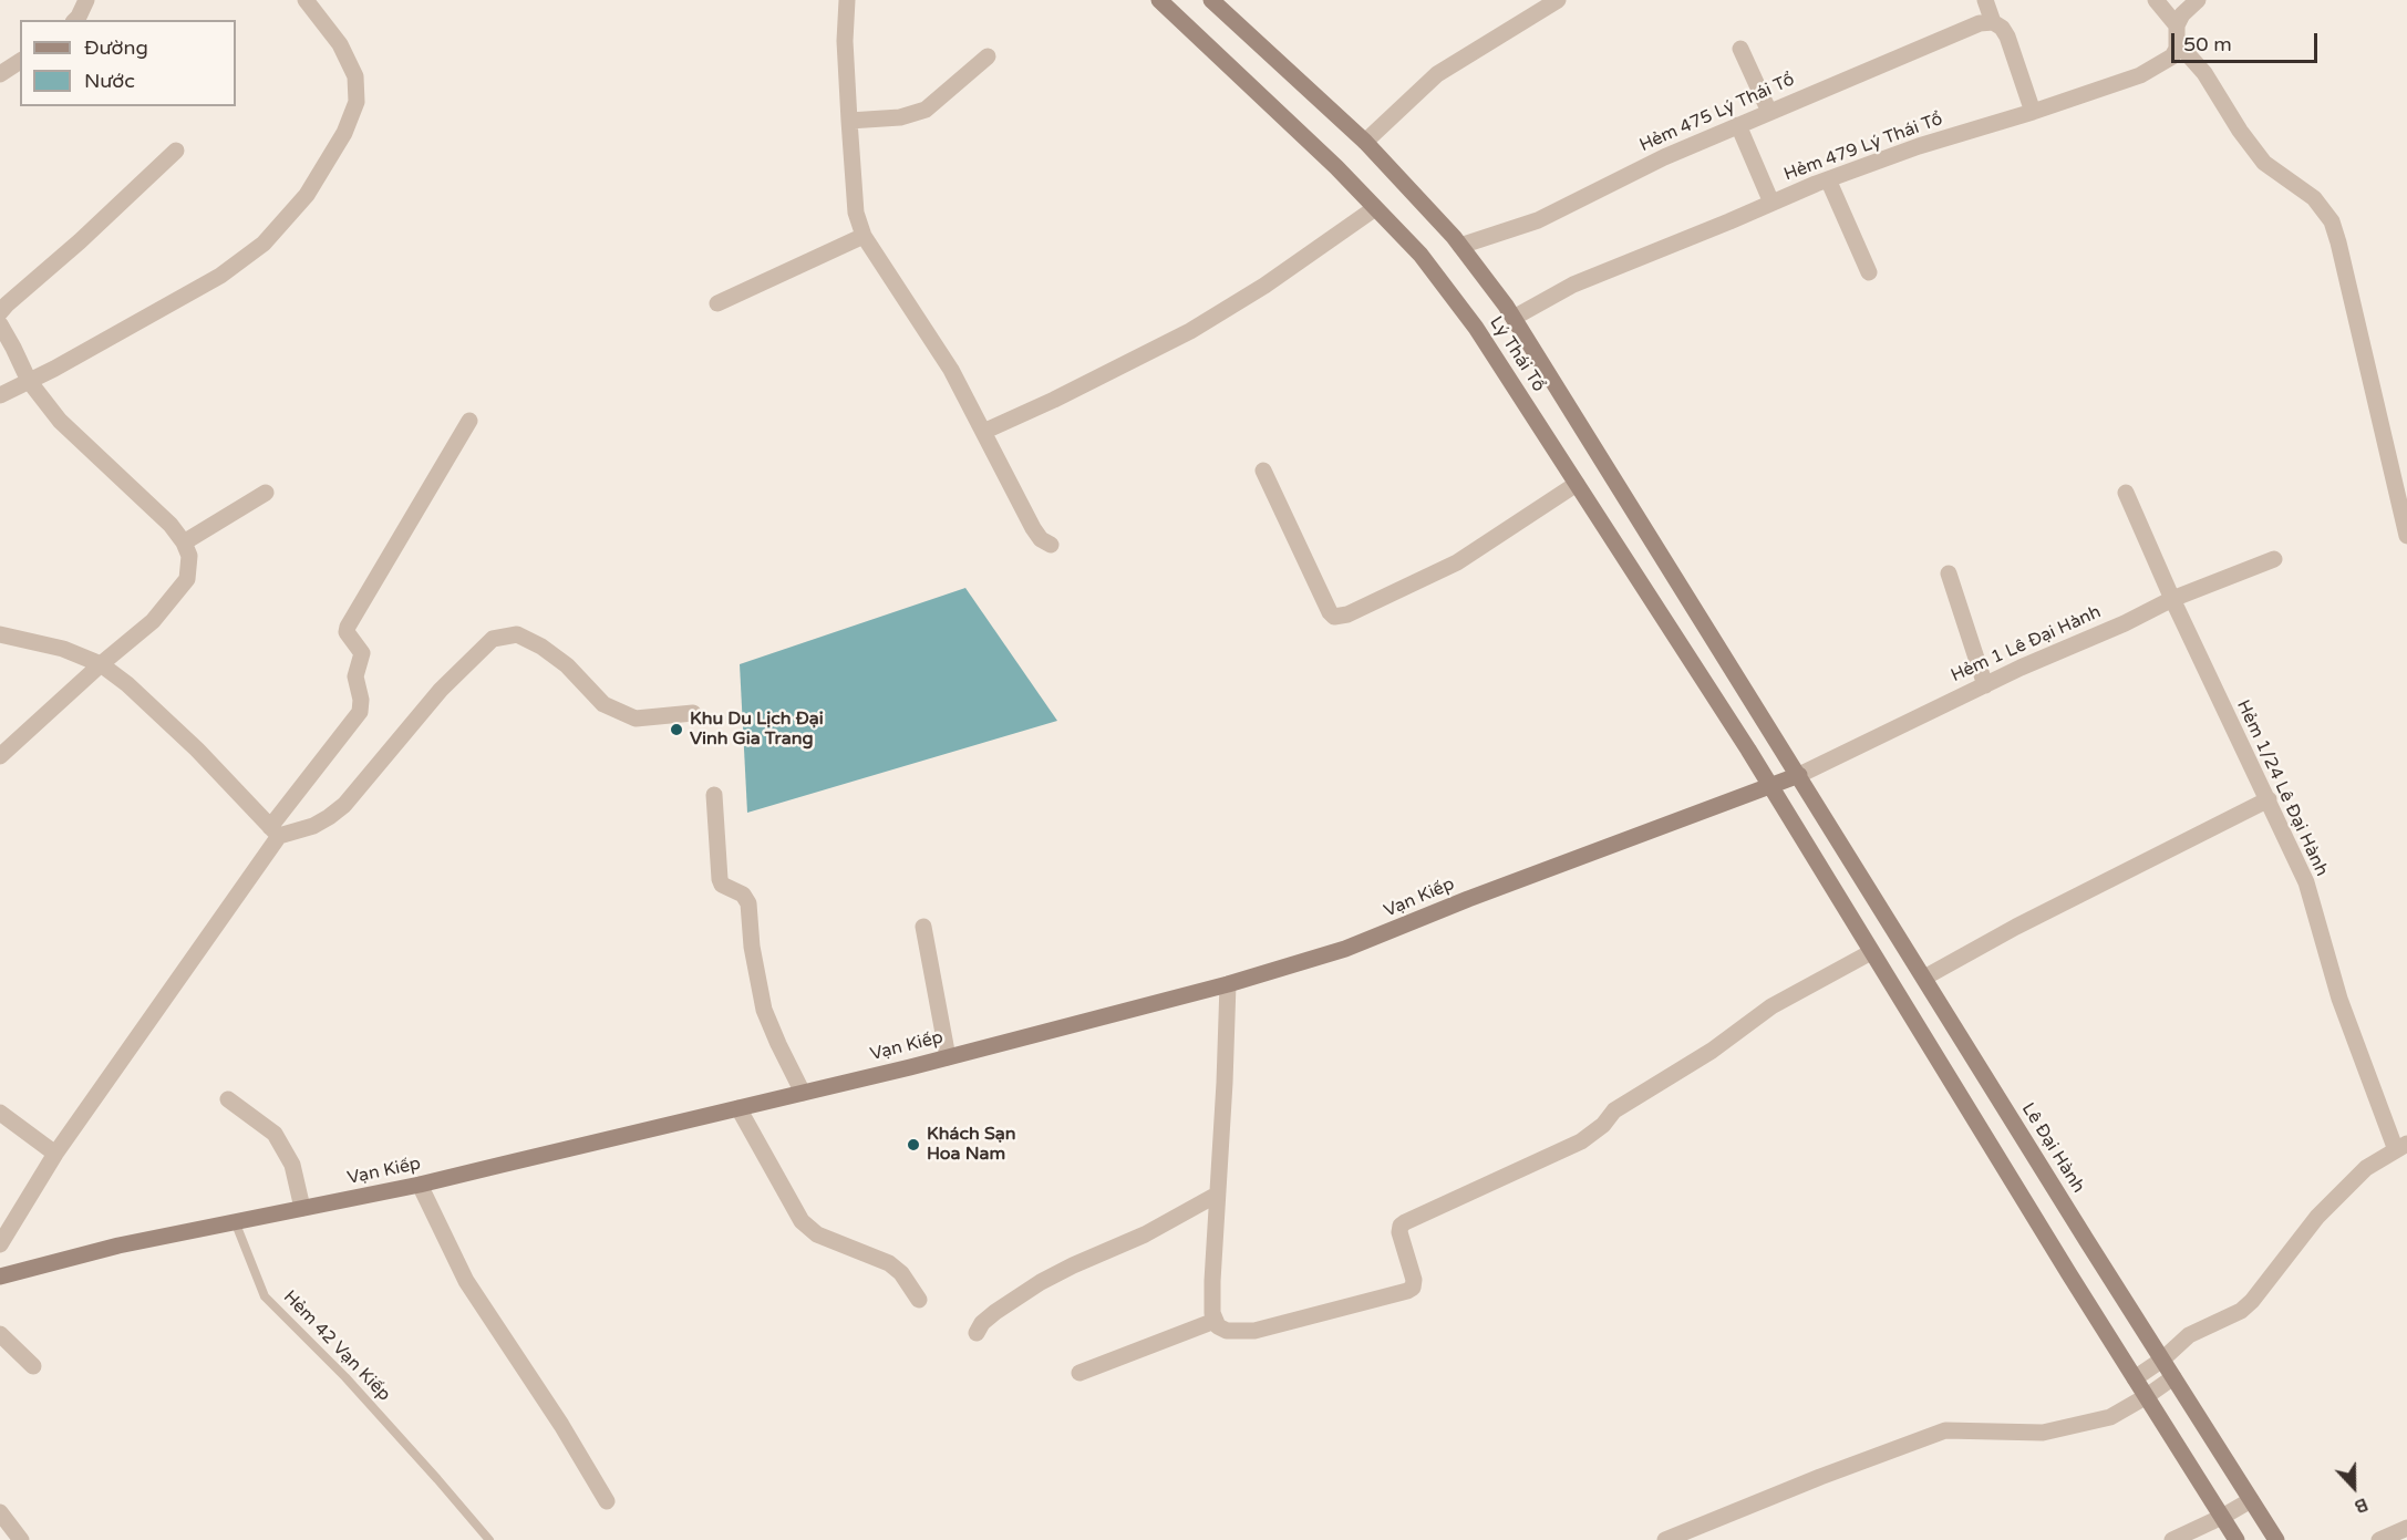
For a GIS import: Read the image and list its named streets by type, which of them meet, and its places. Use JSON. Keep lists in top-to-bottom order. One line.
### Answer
{"streets":{"main road":["Lý Thái Tổ","Vạn Kiếp","Lê Đại Hành"],"street":["Hẻm 475 Lý Thái Tổ","Hẻm 479 Lý Thái Tổ","Hẻm 1 Lê Đại Hành","Hẻm 1/24 Lê Đại Hành"],"lane":["Hẻm 42 Vạn Kiếp"]},"crossings":[["Hẻm 475 Lý Thái Tổ","Lý Thái Tổ"],["Hẻm 479 Lý Thái Tổ","Lý Thái Tổ"],["Lý Thái Tổ","Hẻm 1 Lê Đại Hành"],["Lý Thái Tổ","Vạn Kiếp"],["Lý Thái Tổ","Lê Đại Hành"],["Hẻm 1 Lê Đại Hành","Hẻm 1/24 Lê Đại Hành"],["Hẻm 1 Lê Đại Hành","Vạn Kiếp"],["Hẻm 1 Lê Đại Hành","Lê Đại Hành"],["Vạn Kiếp","Lê Đại Hành"],["Vạn Kiếp","Hẻm 42 Vạn Kiếp"]],"places":["Khu Du Lịch Đại Vinh Gia Trang","Khách Sạn Hoa Nam"],"legend":["Đường","Nước"],"scale_bar":"50 m","north":"bottom"}
